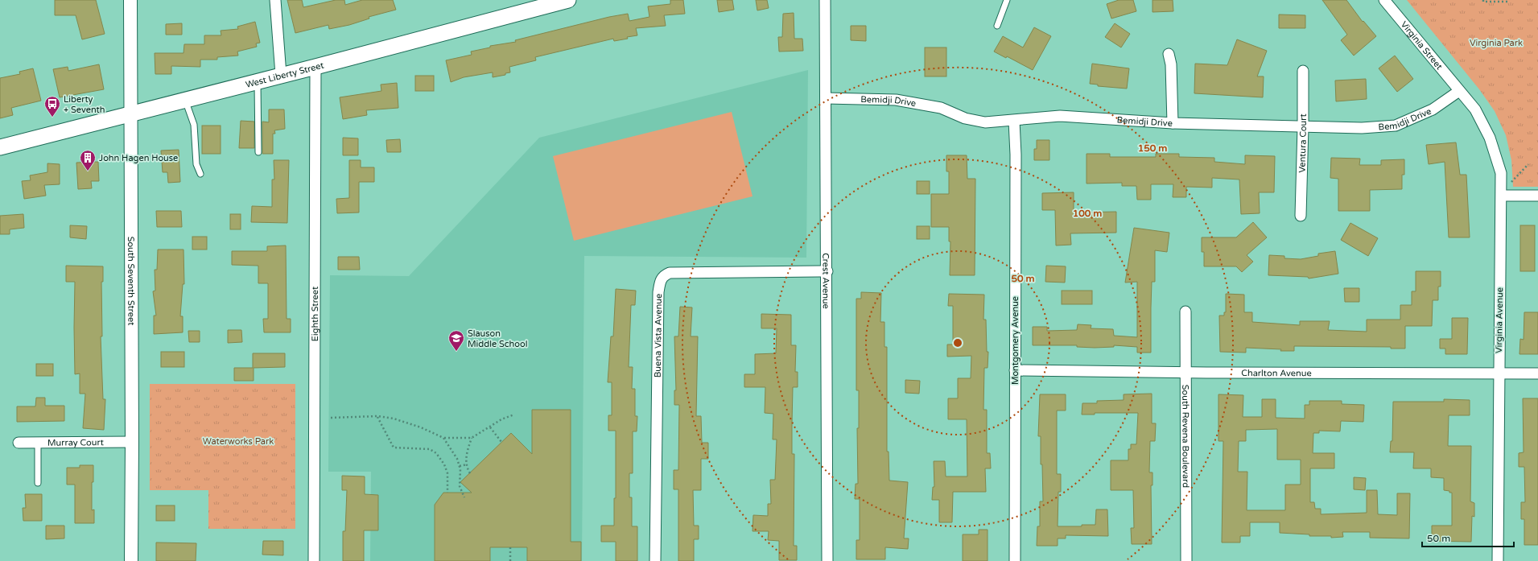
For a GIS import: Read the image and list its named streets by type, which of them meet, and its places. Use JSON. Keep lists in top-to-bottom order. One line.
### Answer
{"streets":{"main road":["West Liberty Street"],"street":["Virginia Street","Bemidji Drive","Ventura Court","Crest Avenue","South Seventh Street","Eighth Street","Virginia Avenue","Buena Vista Avenue","Montgomery Avenue","Charlton Avenue","South Revena Boulevard","Murray Court"]},"crossings":[["Virginia Street","Bemidji Drive"],["Virginia Street","Virginia Avenue"],["West Liberty Street","South Seventh Street"],["West Liberty Street","Eighth Street"],["Bemidji Drive","Ventura Court"],["Bemidji Drive","Crest Avenue"],["Bemidji Drive","Virginia Avenue"],["Bemidji Drive","Montgomery Avenue"],["Crest Avenue","Buena Vista Avenue"],["South Seventh Street","Murray Court"],["Virginia Avenue","Charlton Avenue"],["Montgomery Avenue","Charlton Avenue"],["Charlton Avenue","South Revena Boulevard"]],"parks":["Virginia Park","Waterworks Park"],"places":{"bus stop":["Liberty + Seventh"],"building":["John Hagen House"],"school or university":["Slauson Middle School"]},"scale_bar":"50 m","rings":["150 m","100 m","50 m"]}
